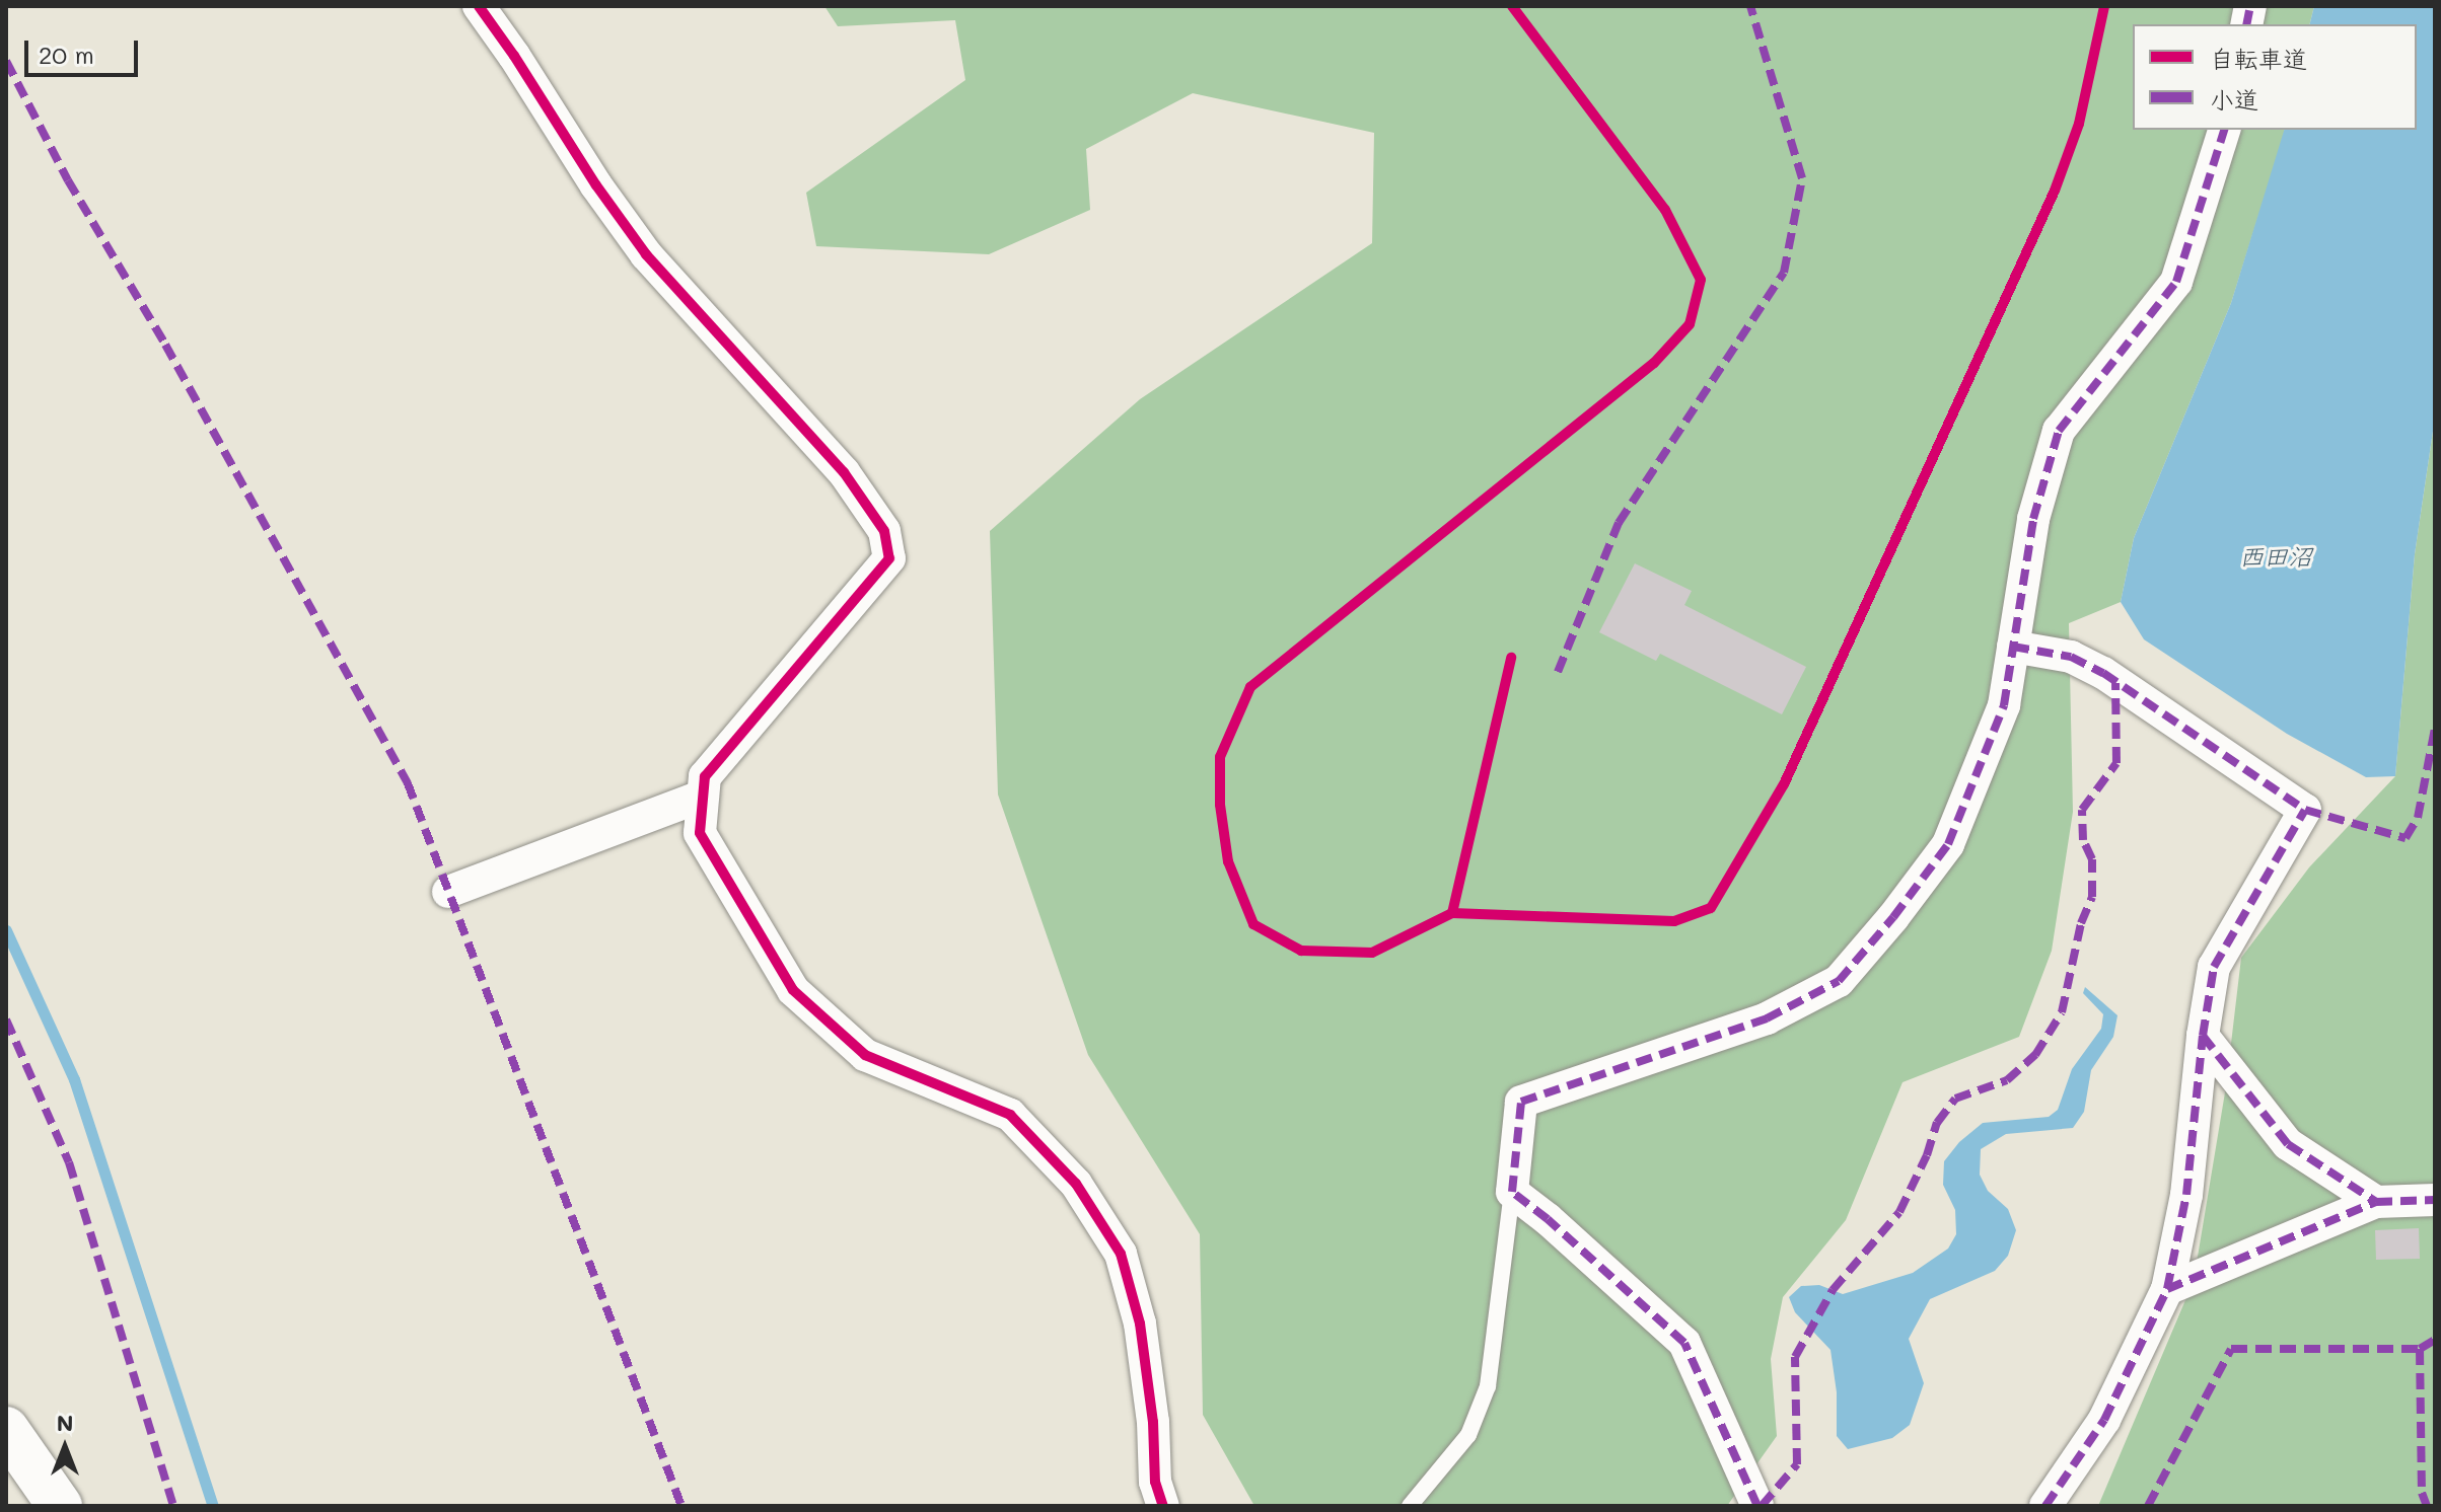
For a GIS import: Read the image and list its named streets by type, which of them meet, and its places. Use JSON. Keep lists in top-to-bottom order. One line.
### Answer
{"water":["西田沼"],"legend":["自転車道","小道"],"scale_bar":"20 m","north":"top"}
